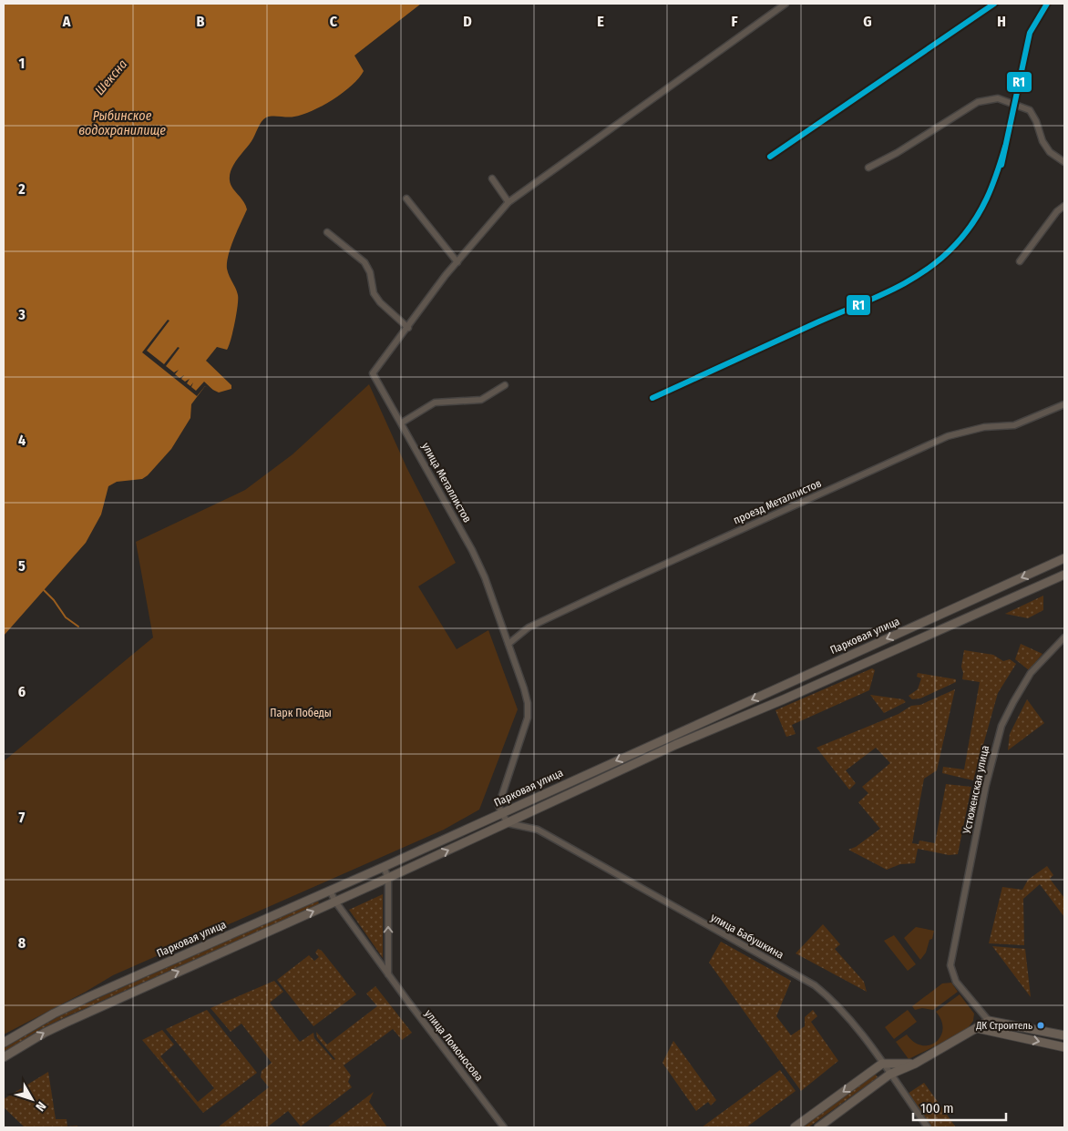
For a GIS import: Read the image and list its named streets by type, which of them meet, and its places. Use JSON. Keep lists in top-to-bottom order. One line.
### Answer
{"streets":{"main road":["Парковая улица"],"street":["улица Металлистов","проезд Металлистов","Устюженская улица","улица Бабушкина","улица Ломоносова"]},"crossings":[["улица Металлистов","проезд Металлистов"],["улица Металлистов","Парковая улица"],["Парковая улица","улица Бабушкина"],["Парковая улица","улица Ломоносова"]],"water":["Шексна","Рыбинское водохранилище"],"parks":["Парк Победы"],"places":["ДК Строитель"],"lines":["transit line R1"],"scale_bar":"100 m","north":"bottom right","grid":{"columns":["A","B","C","D","E","F","G","H"],"rows":["1","2","3","4","5","6","7","8"]}}
